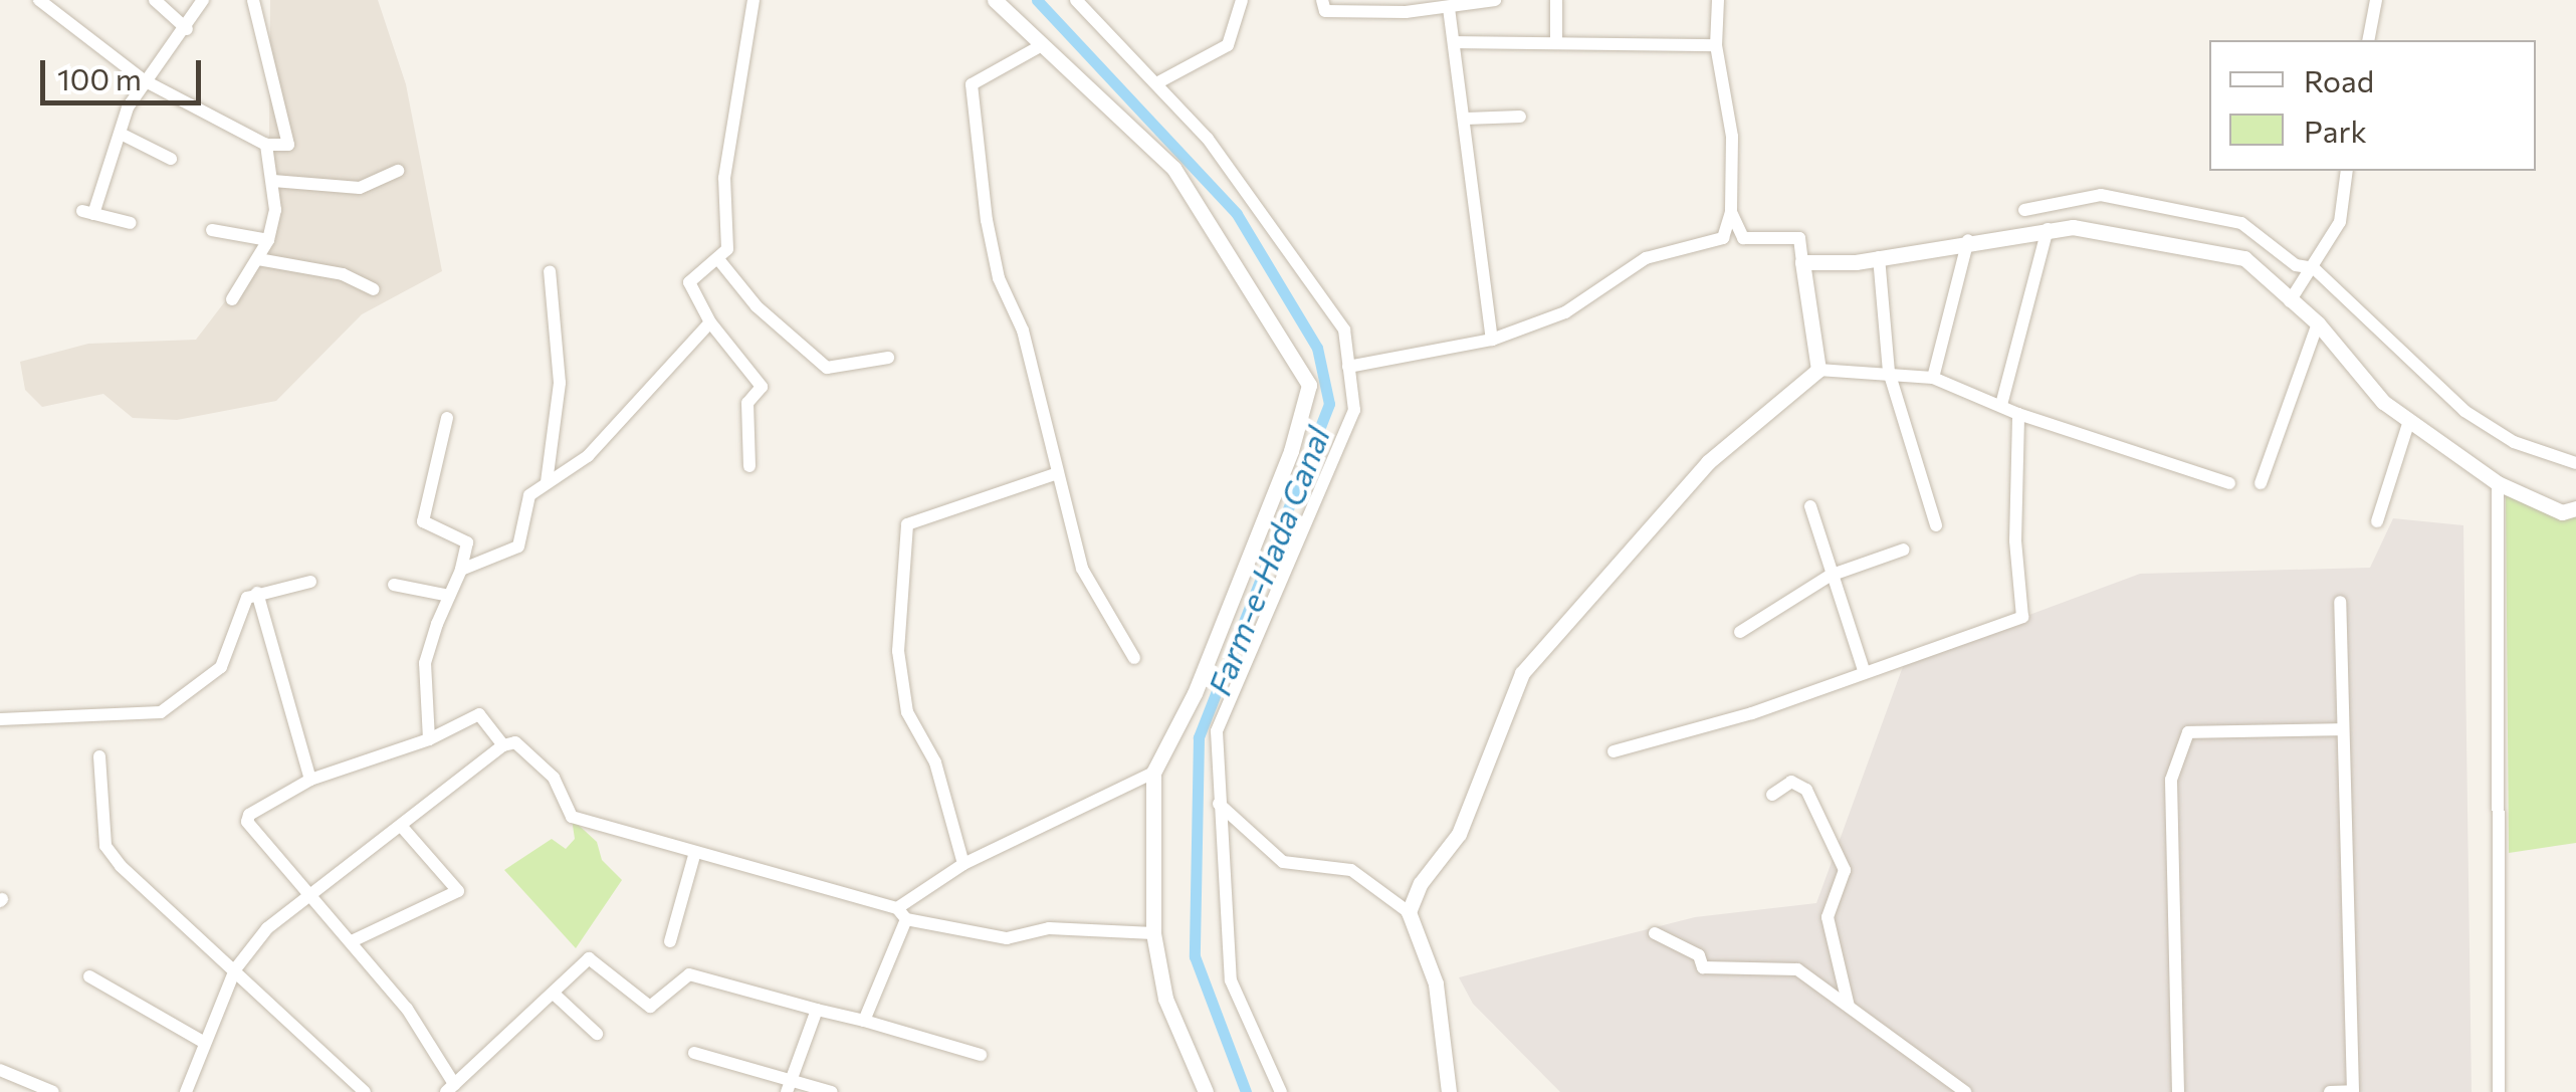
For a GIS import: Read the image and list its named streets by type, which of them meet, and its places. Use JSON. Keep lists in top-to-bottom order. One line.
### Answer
{"water":["Farm-e-Hada Canal"],"legend":["Road","Park"],"scale_bar":"100 m"}
